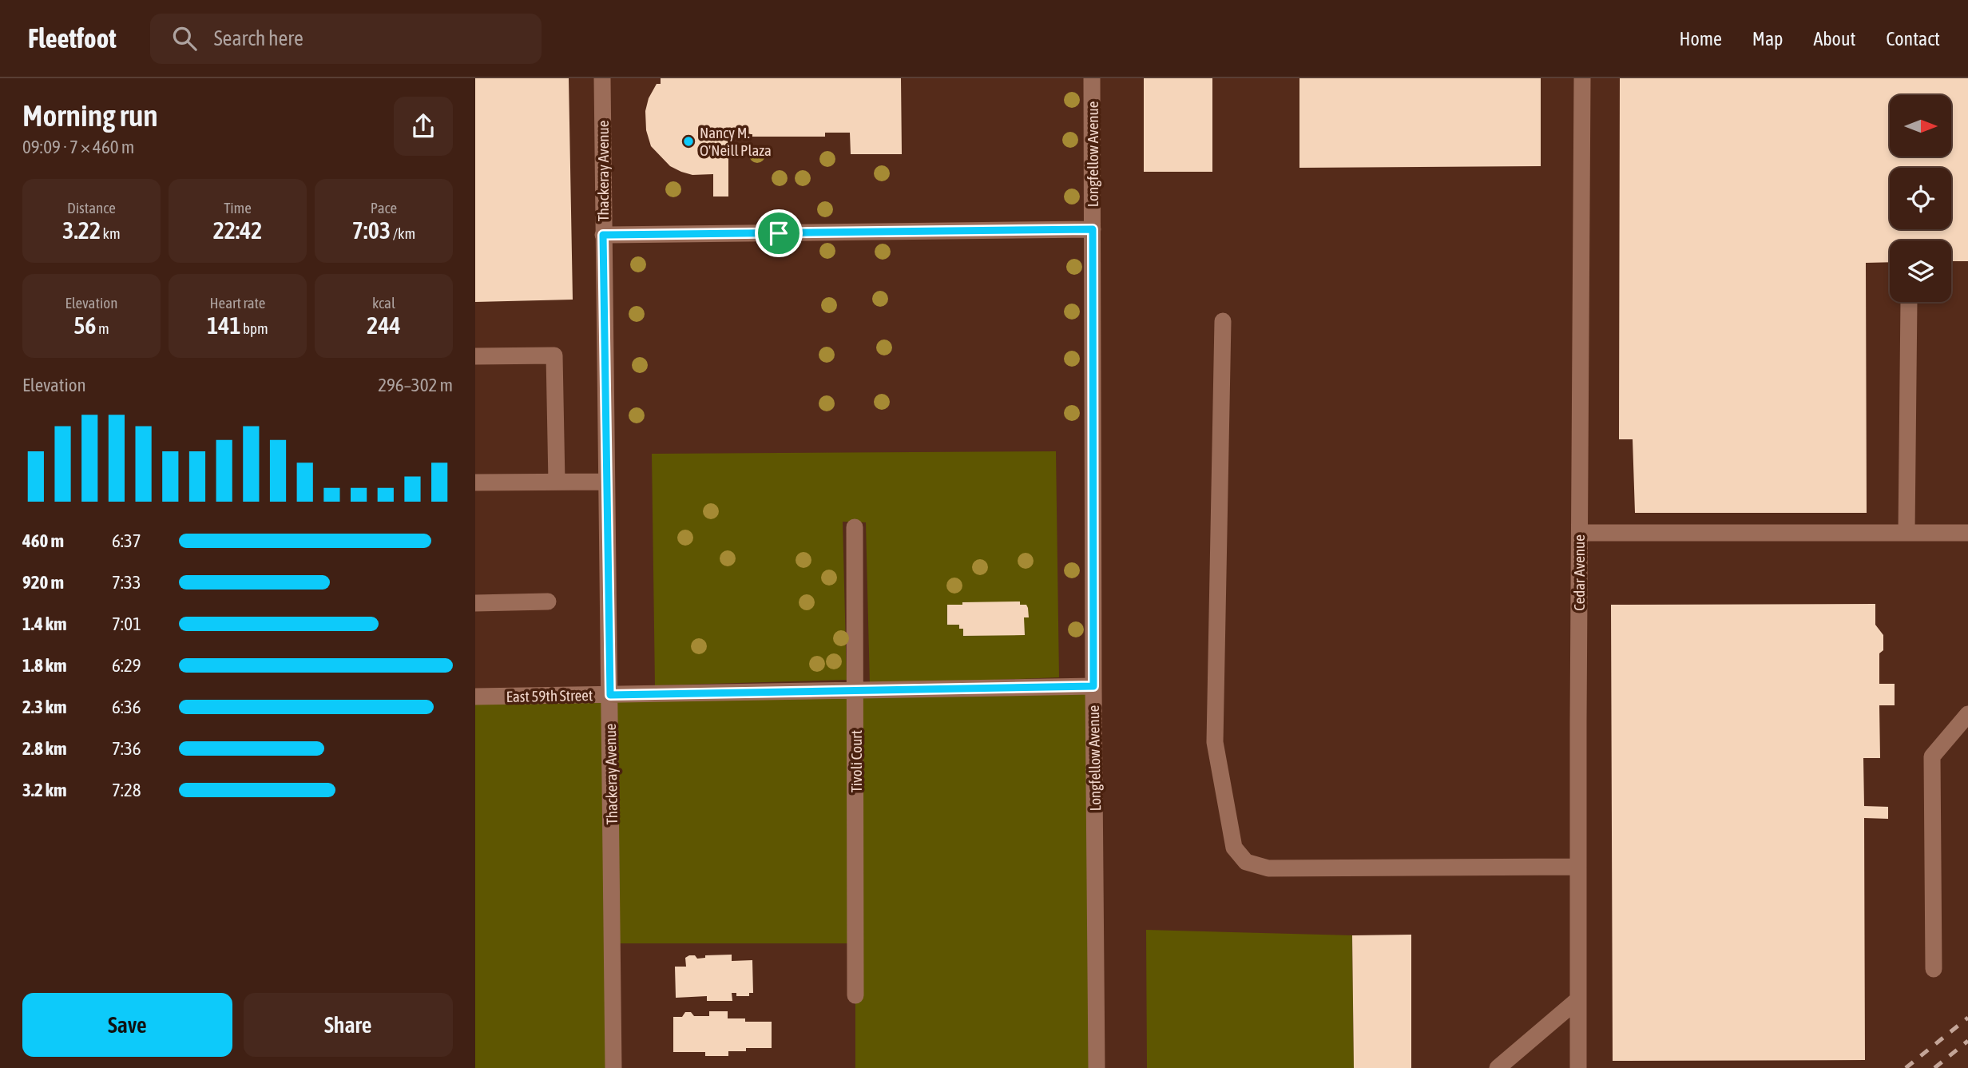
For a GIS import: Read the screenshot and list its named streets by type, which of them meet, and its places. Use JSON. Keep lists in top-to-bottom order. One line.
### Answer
{"streets":{"street":["Longfellow Avenue","Thackeray Avenue","Cedar Avenue","East 59th Street","Tivoli Court"]},"crossings":[["Longfellow Avenue","East 59th Street"],["Thackeray Avenue","East 59th Street"],["East 59th Street","Tivoli Court"]],"places":["Nancy M. O'Neill Plaza"],"north":"right","page":{"header":"Fleetfoot","search":"Search here","nav":["Home","Map","About","Contact"],"heading":["Morning run","09:09 · 7 × 460 m"],"stats":[["Distance","3.22 km"],["Time","22:42"],["Pace","7:03 /km"],["Elevation","56 m"],["Heart rate","141 bpm"],["kcal","244"]],"chart":["Elevation","296–302 m"],"list":[{"name":"460 m","note":"6:37"},{"name":"920 m","note":"7:33"},{"name":"1.4 km","note":"7:01"},{"name":"1.8 km","note":"6:29"},{"name":"2.3 km","note":"6:36"},{"name":"2.8 km","note":"7:36"},{"name":"3.2 km","note":"7:28"}],"buttons":["Save","Share"]}}
